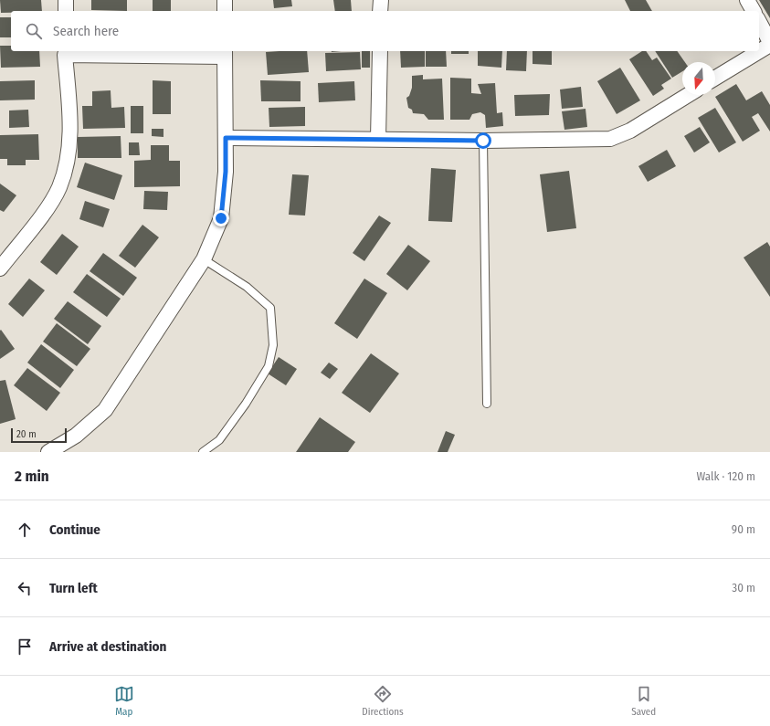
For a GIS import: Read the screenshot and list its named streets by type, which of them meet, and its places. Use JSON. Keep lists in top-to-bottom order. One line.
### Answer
{"scale_bar":"20 m","north":"bottom","page":{"search":"Search here","scale":"20 m","heading":["2 min","Walk · 120 m"],"list":[["Continue","90 m"],["Turn left","30 m"],"Arrive at destination"],"nav":["Map","Directions","Saved"]}}
